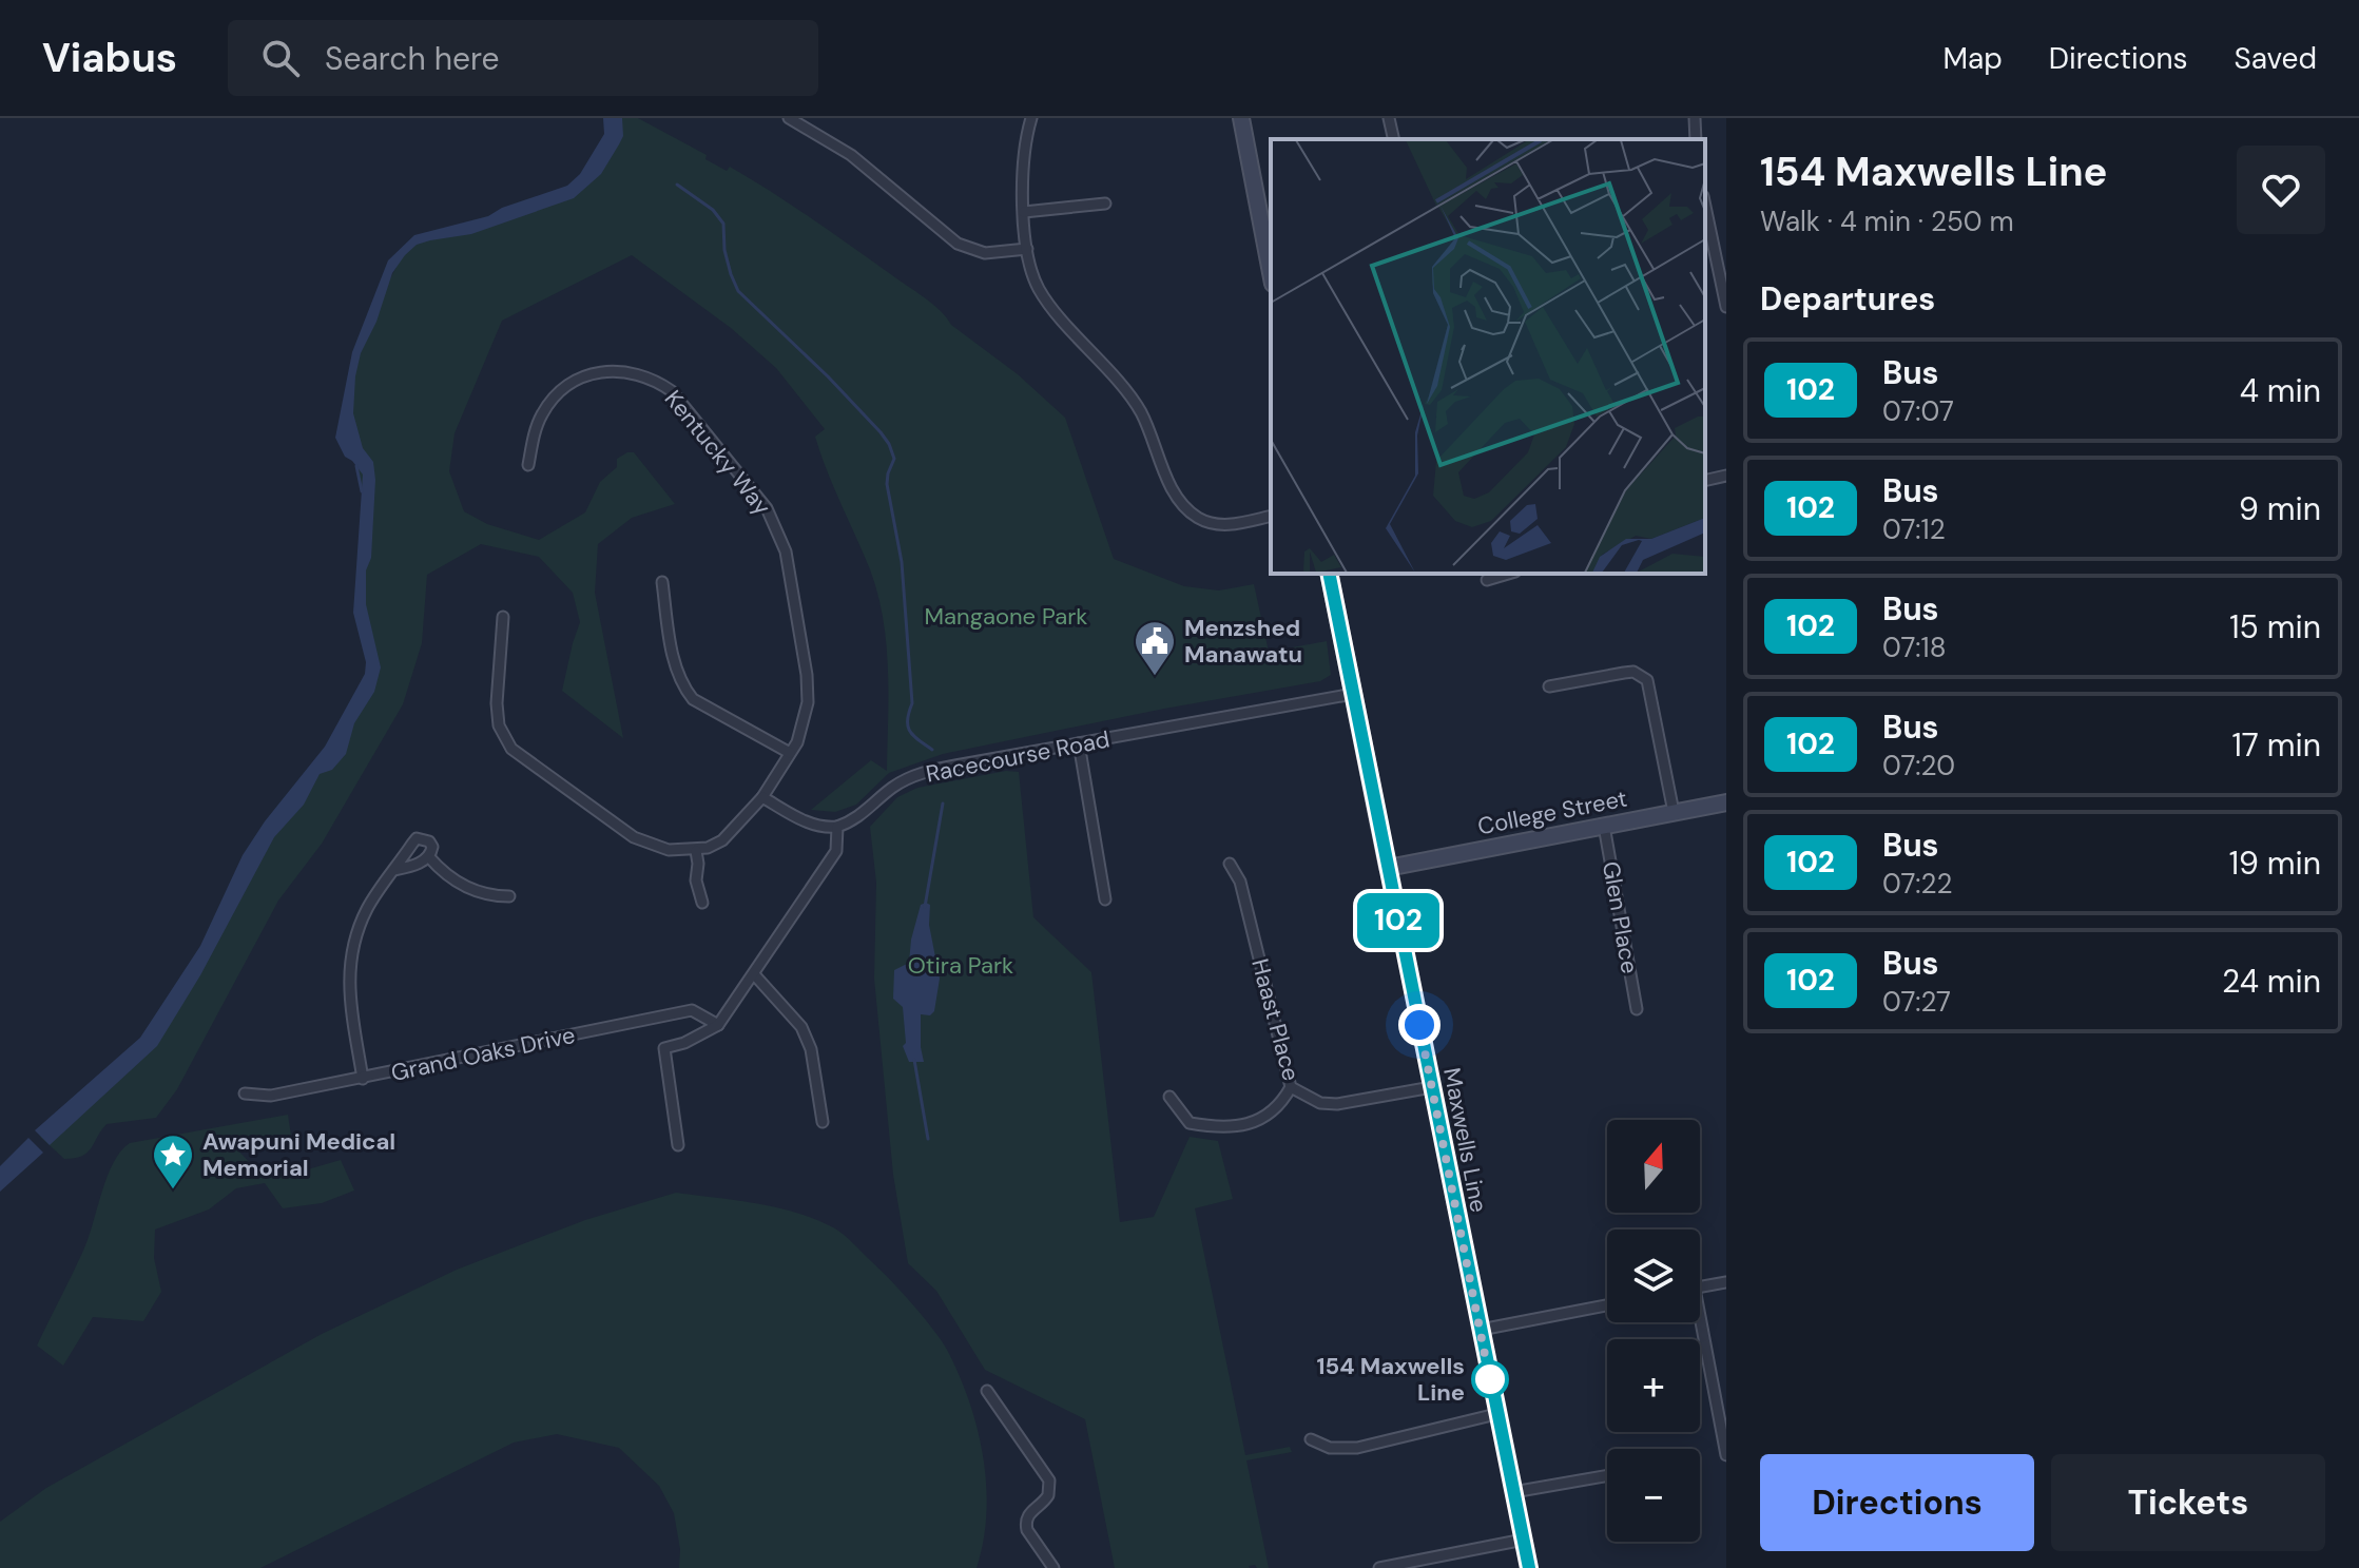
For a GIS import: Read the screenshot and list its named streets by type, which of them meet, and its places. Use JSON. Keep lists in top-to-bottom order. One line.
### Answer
{"streets":{"main road":["College Street","Maxwells Line"],"street":["Kentucky Way","Racecourse Road","Glen Place","Haast Place","Grand Oaks Drive"]},"crossings":[["Racecourse Road","Maxwells Line"],["College Street","Glen Place"],["College Street","Maxwells Line"],["Haast Place","Maxwells Line"]],"parks":["Mangaone Park","Otira Park"],"places":{"public building":["Menzshed Manawatu"],"place":["Awapuni Medical Memorial"],"other":["154 Maxwells Line"]},"lines":["bus line 102"],"north":"top","page":{"header":"Viabus","search":"Search here","nav":["Map","Directions","Saved"],"on_map":"102","heading":[["154 Maxwells Line","Walk · 4 min · 250 m"],"Departures"],"list":[{"mark":"102","name":"Bus","note":"07:07","value":"4 min"},{"mark":"102","name":"Bus","note":"07:12","value":"9 min"},{"mark":"102","name":"Bus","note":"07:18","value":"15 min"},{"mark":"102","name":"Bus","note":"07:20","value":"17 min"},{"mark":"102","name":"Bus","note":"07:22","value":"19 min"},{"mark":"102","name":"Bus","note":"07:27","value":"24 min"}],"map_buttons":["+","−"],"buttons":["Directions","Tickets"]}}
